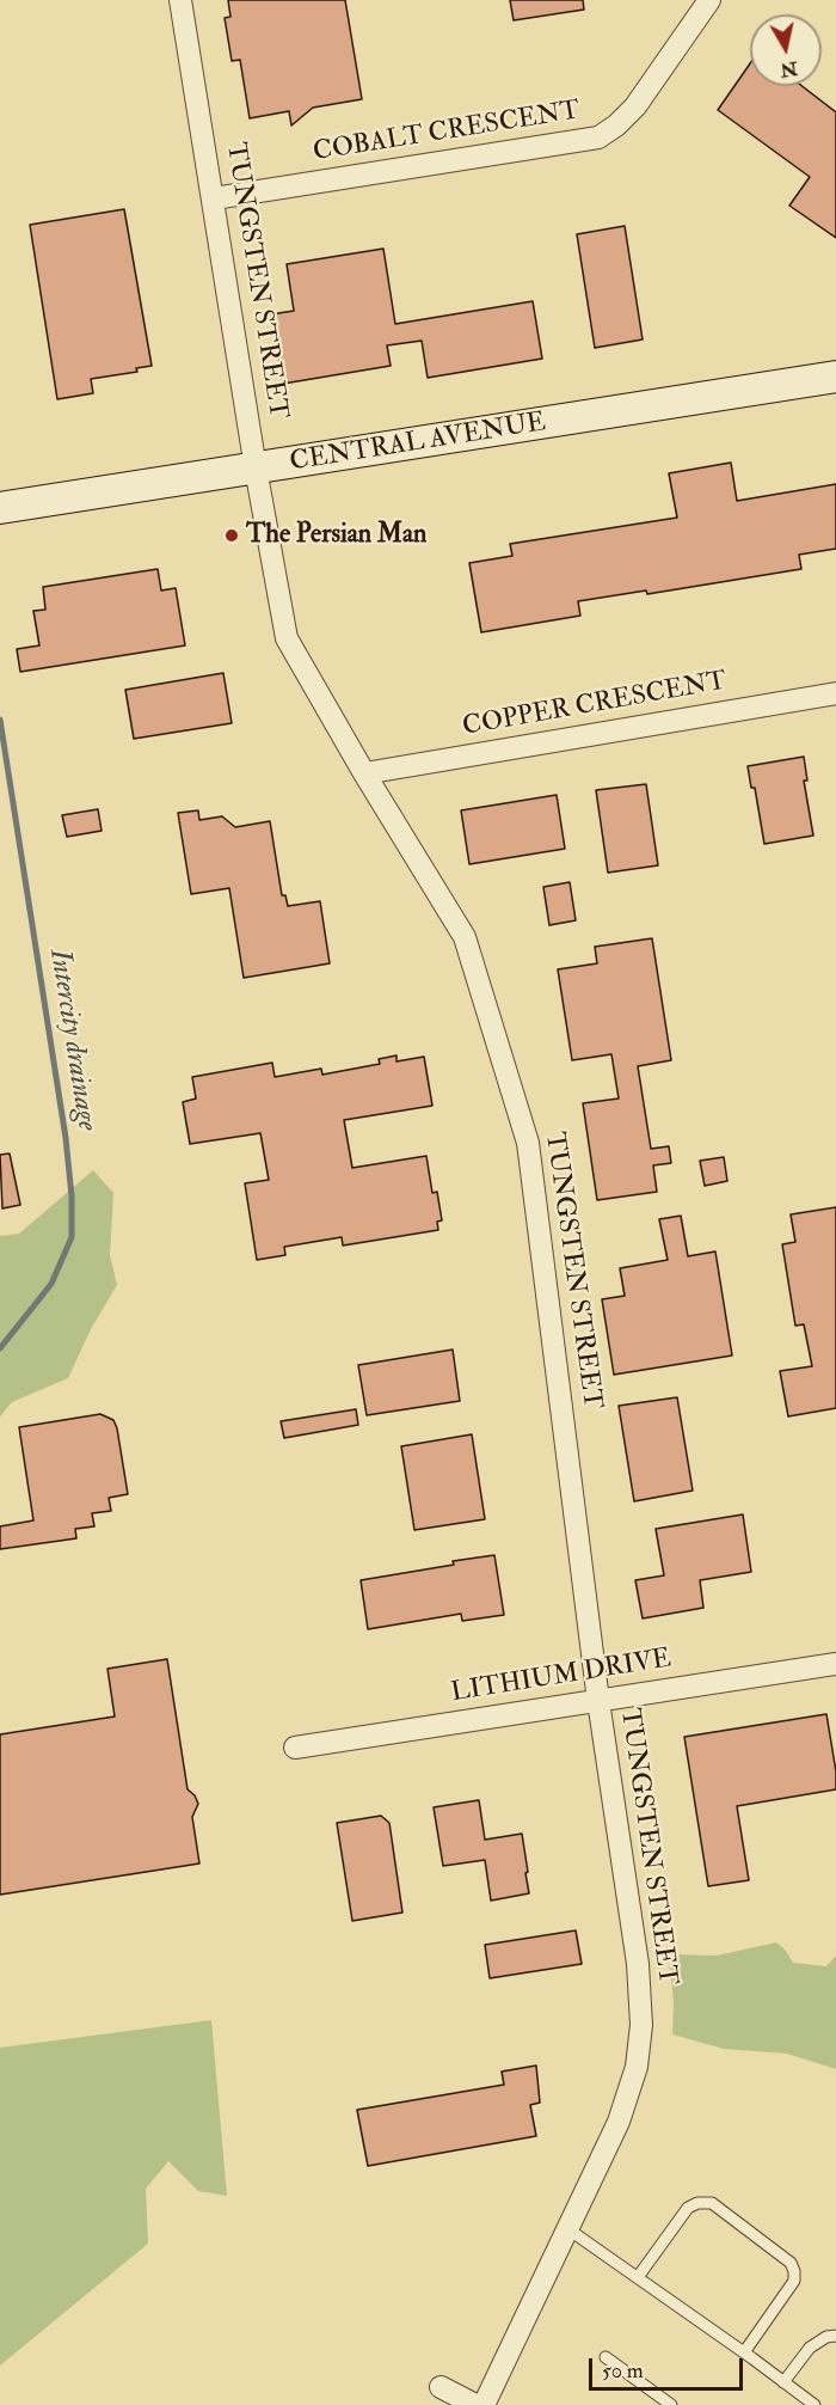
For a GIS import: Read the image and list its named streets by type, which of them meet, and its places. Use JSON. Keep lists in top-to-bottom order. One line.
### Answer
{"streets":{"main road":["CENTRAL AVENUE"],"street":["COBALT CRESCENT","TUNGSTEN STREET","COPPER CRESCENT","LITHIUM DRIVE"]},"crossings":[["COBALT CRESCENT","TUNGSTEN STREET"],["TUNGSTEN STREET","CENTRAL AVENUE"],["TUNGSTEN STREET","COPPER CRESCENT"],["TUNGSTEN STREET","LITHIUM DRIVE"]],"water":["Intercity drainage"],"places":["The Persian Man"],"scale_bar":"50 m","north":"bottom"}
